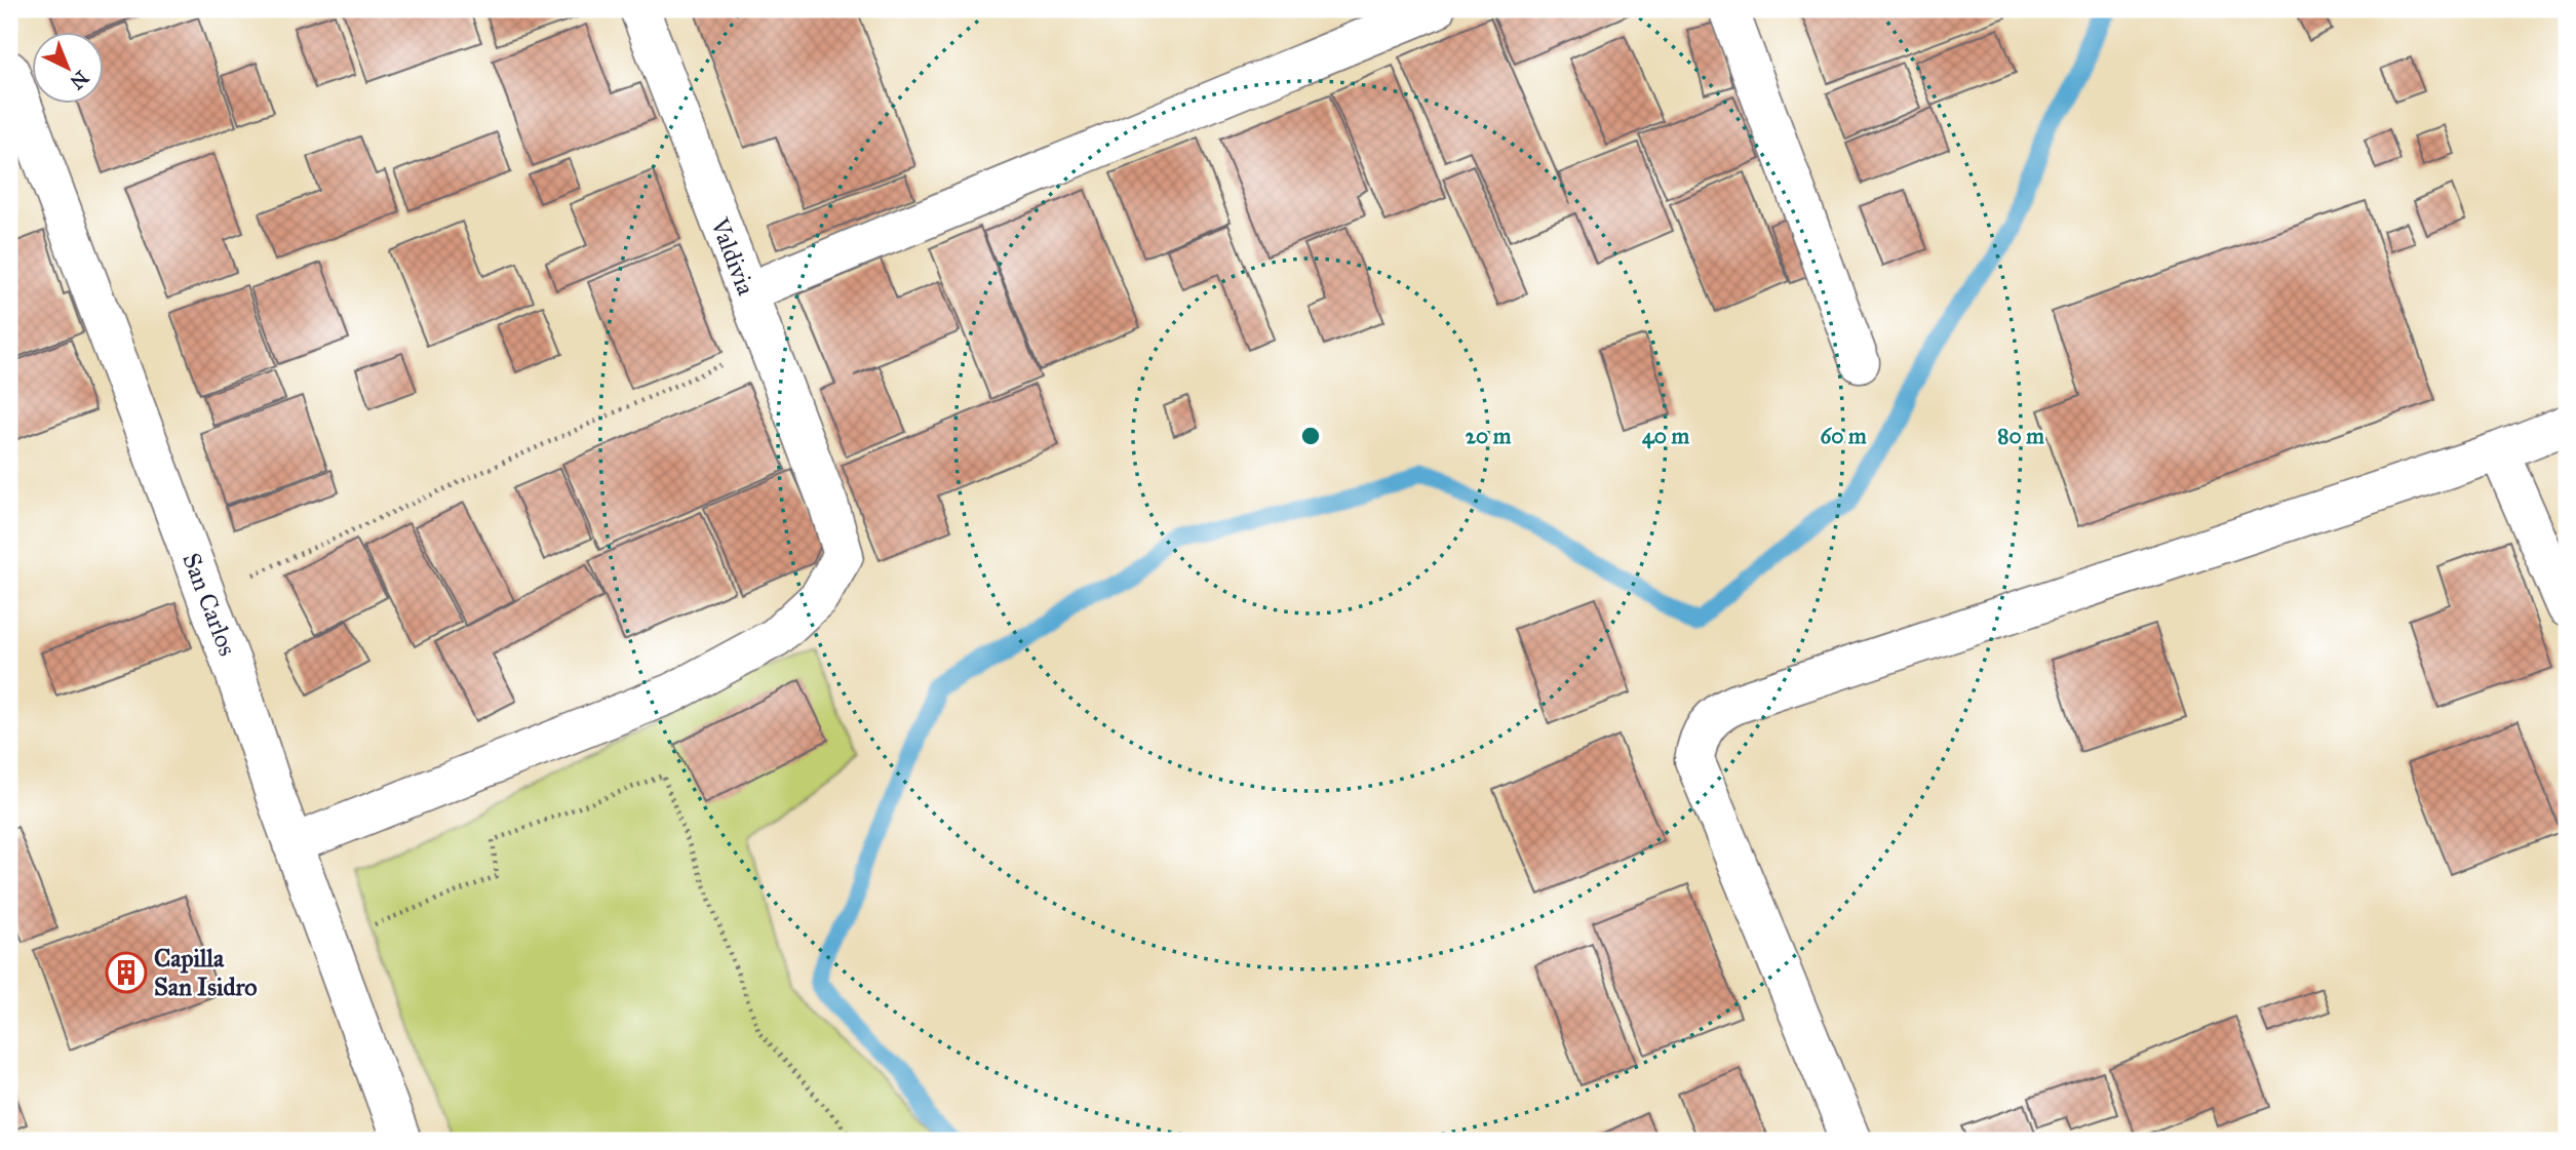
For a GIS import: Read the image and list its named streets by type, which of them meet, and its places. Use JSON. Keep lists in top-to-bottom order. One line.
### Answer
{"streets":{"street":["Valdivia","San Carlos"]},"crossings":[["Valdivia","San Carlos"]],"places":{"building":["Capilla San Isidro"]},"north":"bottom right","rings":["20 m","40 m","60 m","80 m"]}
